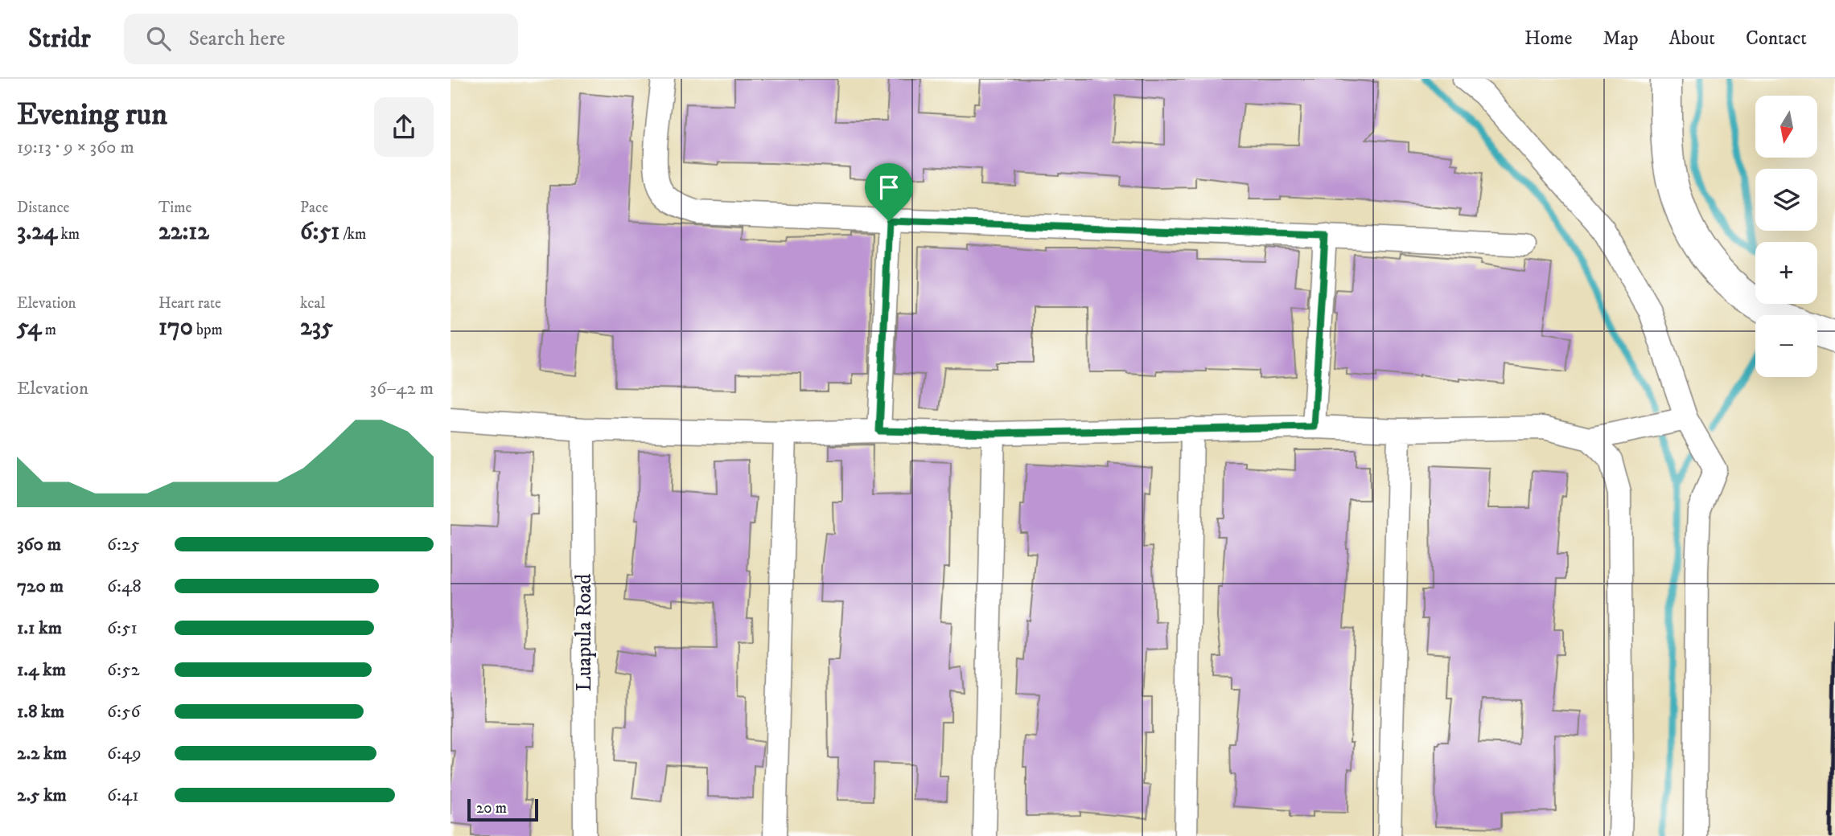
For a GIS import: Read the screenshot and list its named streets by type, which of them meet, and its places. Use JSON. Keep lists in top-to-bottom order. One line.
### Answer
{"streets":{"street":["Luapula Road"]},"scale_bar":"20 m","north":"bottom","page":{"header":"Stridr","search":"Search here","nav":["Home","Map","About","Contact"],"heading":["Evening run","19:13 · 9 × 360 m"],"map_buttons":["+","−"],"stats":[["Distance","3.24 km"],["Time","22:12"],["Pace","6:51 /km"],["Elevation","54 m"],["Heart rate","170 bpm"],["kcal","235"]],"chart":["Elevation","36–42 m"],"list":[{"name":"360 m","note":"6:25"},{"name":"720 m","note":"6:48"},{"name":"1.1 km","note":"6:51"},{"name":"1.4 km","note":"6:52"},{"name":"1.8 km","note":"6:56"},{"name":"2.2 km","note":"6:49"},{"name":"2.5 km","note":"6:41"}],"scale":"20 m"}}
